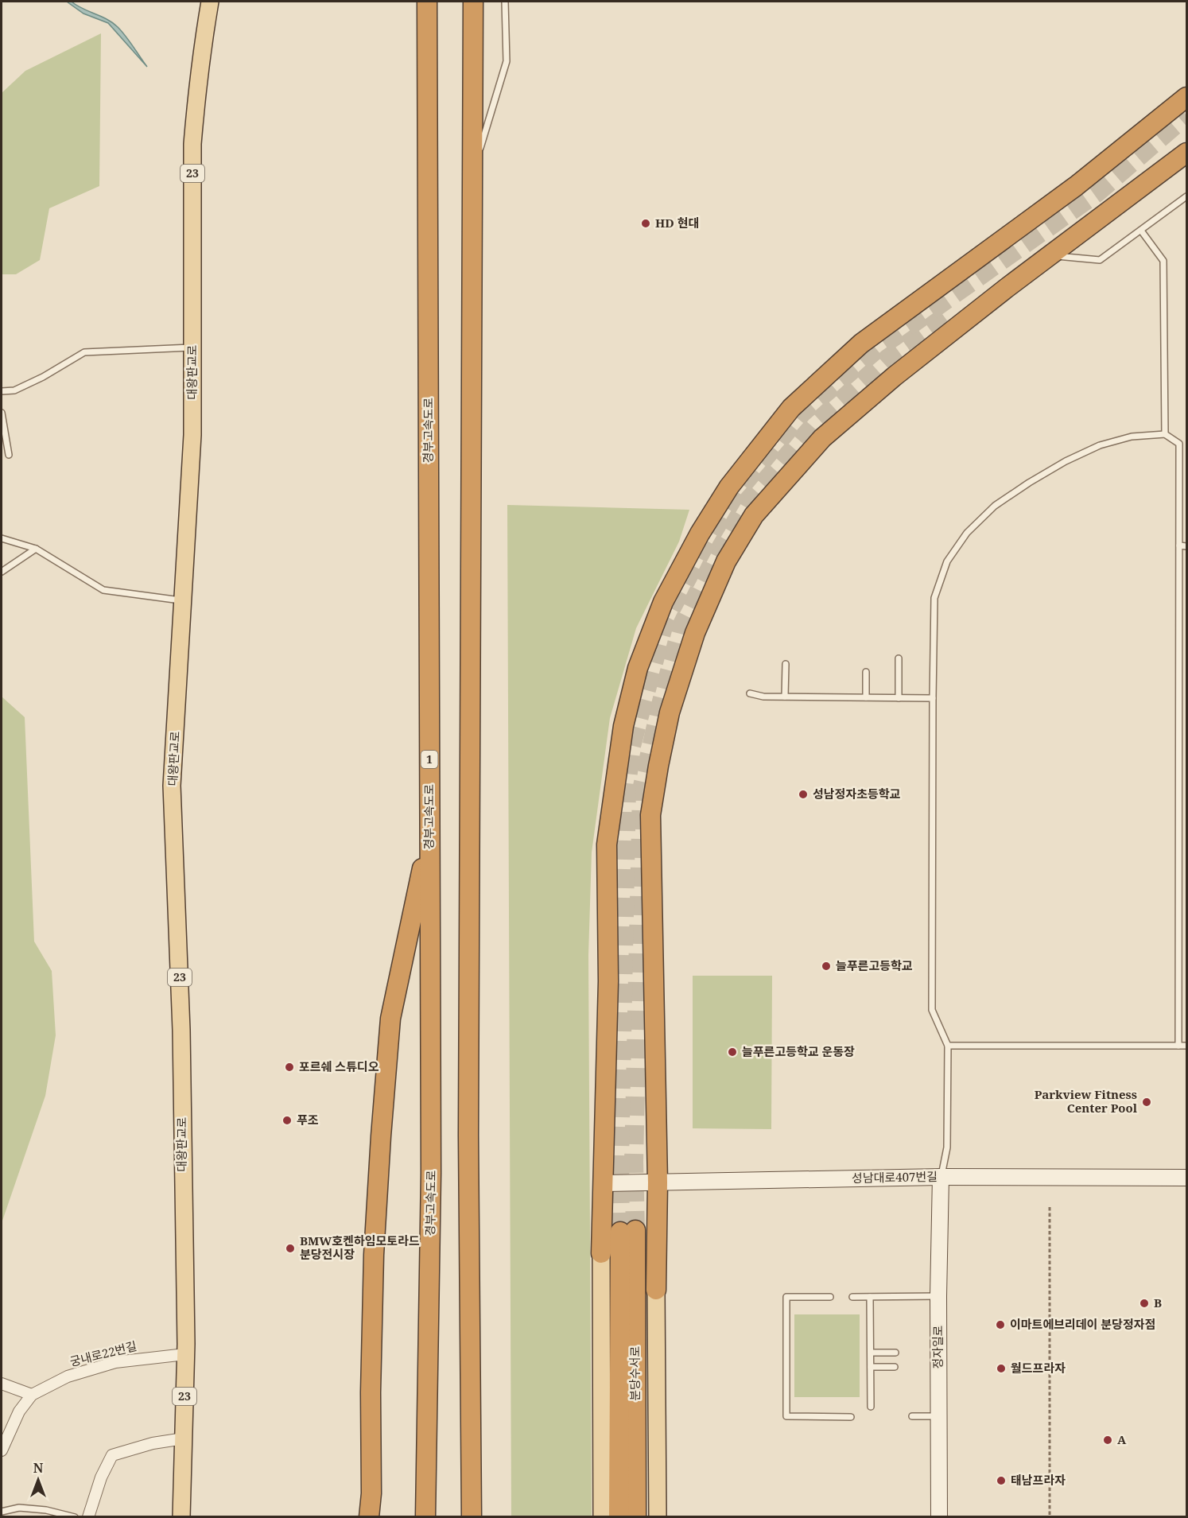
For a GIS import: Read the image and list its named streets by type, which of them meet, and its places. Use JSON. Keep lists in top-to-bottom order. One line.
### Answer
{"streets":{"highway":["경부고속도로","1","분당수서로"],"main road":["23","대왕판교로"],"street":["성남대로407번길","정자일로","궁내로22번길"]},"crossings":[["대왕판교로","궁내로22번길"],["성남대로407번길","정자일로"]],"places":["HD 현대","성남정자초등학교","늘푸른고등학교","늘푸른고등학교 운동장","포르쉐 스튜디오","Parkview Fitness Center Pool","푸조","BMW호켄하임모토라드 분당전시장","B","이마트에브리데이 분당정자점","월드프라자","A","태남프라자"],"north":"top"}
